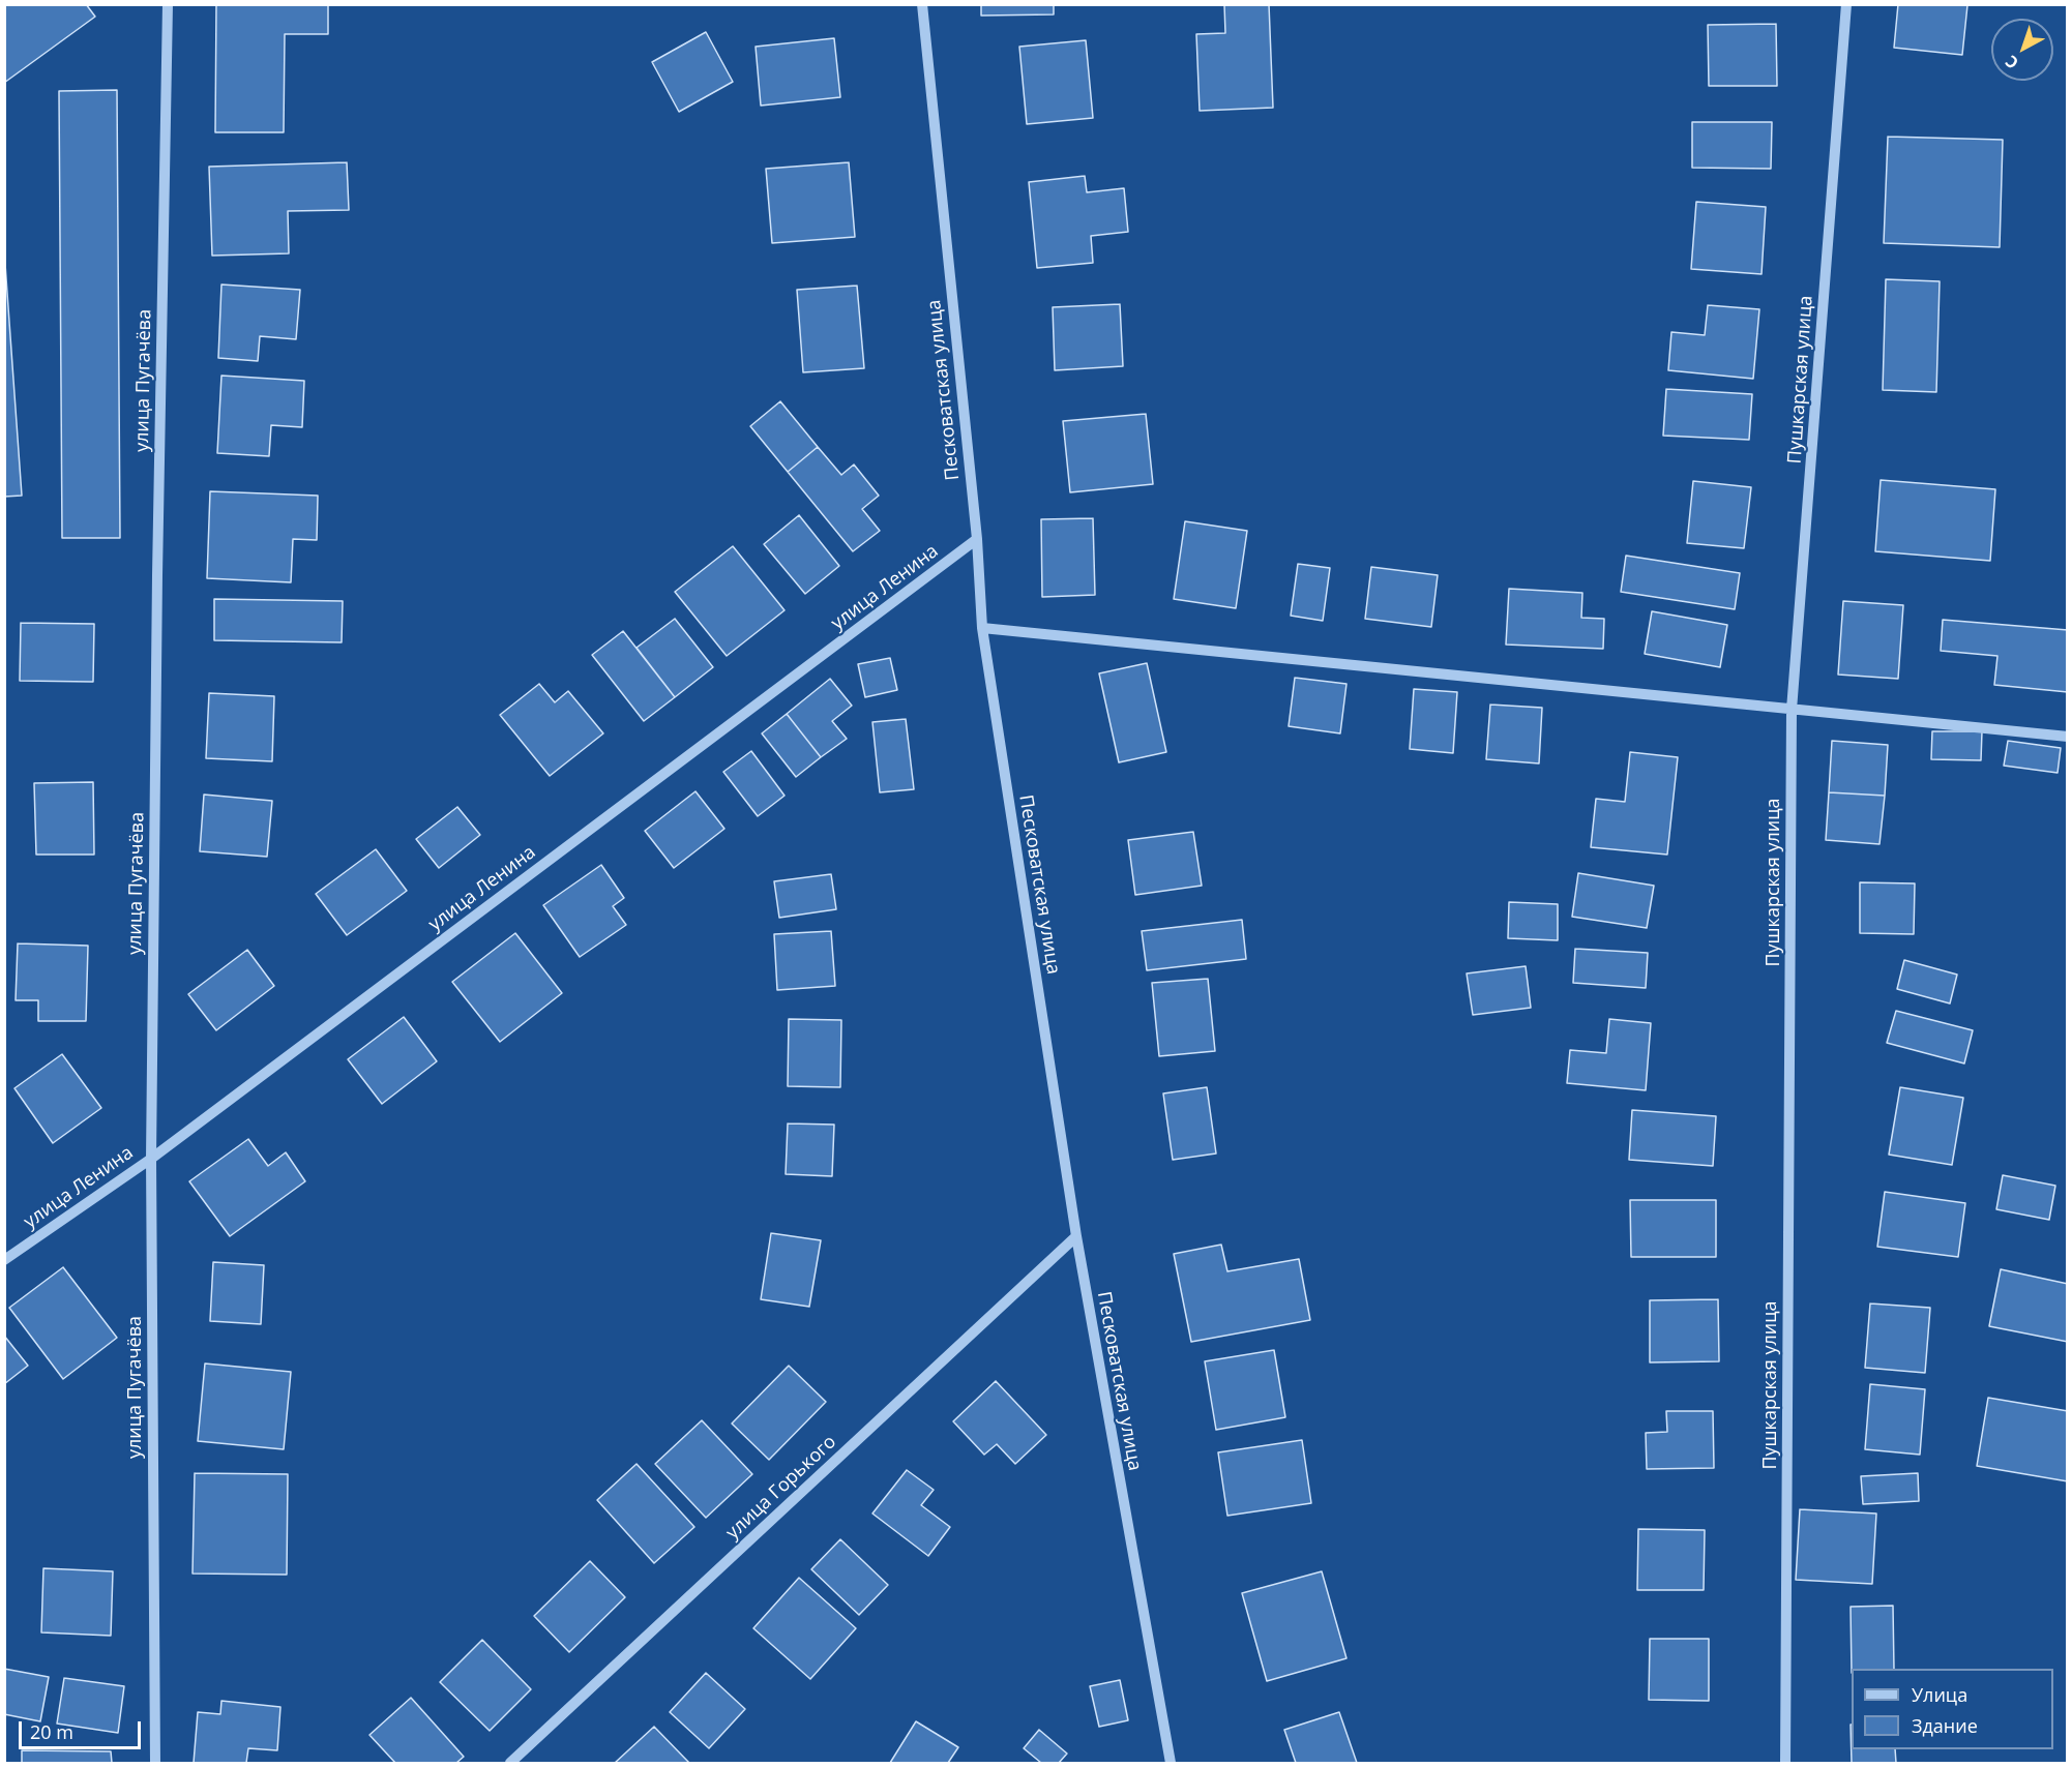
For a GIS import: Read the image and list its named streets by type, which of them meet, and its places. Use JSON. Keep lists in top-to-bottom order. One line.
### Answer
{"streets":{"street":["Пушкарская улица","улица Пугачёва","Песковатская улица","улица Ленина","улица Горького"]},"crossings":[["улица Пугачёва","улица Ленина"],["Песковатская улица","улица Ленина"],["Песковатская улица","улица Горького"]],"legend":["Улица","Здание"],"scale_bar":"20 m","north":"bottom left"}
